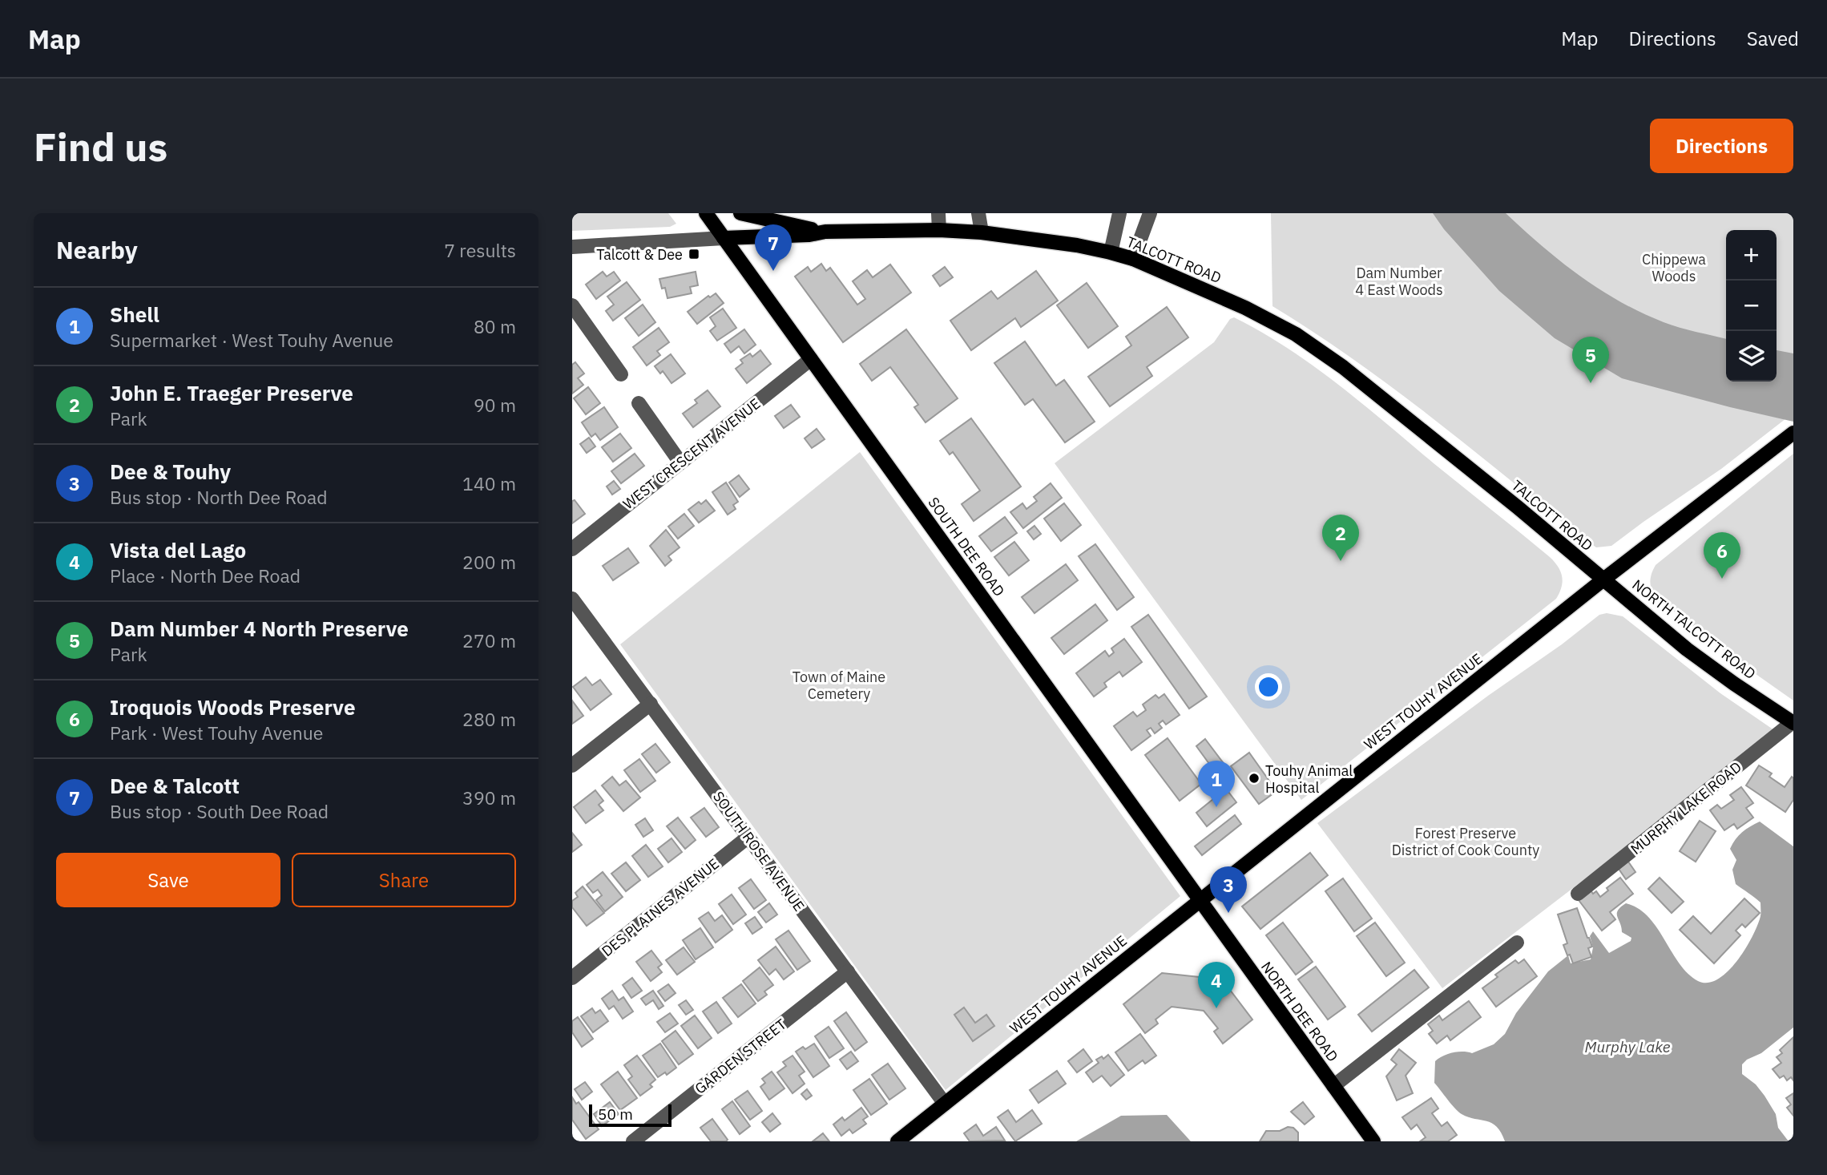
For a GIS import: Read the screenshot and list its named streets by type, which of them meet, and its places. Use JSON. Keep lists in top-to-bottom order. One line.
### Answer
{"streets":{"main road":["TALCOTT ROAD","SOUTH DEE ROAD","NORTH TALCOTT ROAD","WEST TOUHY AVENUE","NORTH DEE ROAD"],"street":["WEST CRESCENT AVENUE","MURPHY LAKE ROAD","SOUTH ROSE AVENUE","DES PLAINES AVENUE","GARDEN STREET"]},"crossings":[["TALCOTT ROAD","SOUTH DEE ROAD"],["TALCOTT ROAD","NORTH TALCOTT ROAD"],["TALCOTT ROAD","WEST TOUHY AVENUE"],["WEST CRESCENT AVENUE","SOUTH DEE ROAD"],["SOUTH DEE ROAD","WEST TOUHY AVENUE"],["SOUTH DEE ROAD","NORTH DEE ROAD"],["NORTH TALCOTT ROAD","WEST TOUHY AVENUE"],["NORTH TALCOTT ROAD","MURPHY LAKE ROAD"],["WEST TOUHY AVENUE","SOUTH ROSE AVENUE"],["WEST TOUHY AVENUE","NORTH DEE ROAD"],["SOUTH ROSE AVENUE","DES PLAINES AVENUE"],["SOUTH ROSE AVENUE","GARDEN STREET"]],"water":["Murphy Lake"],"parks":["Chippewa Woods","Dam Number 4 East Woods","Town of Maine Cemetery","Forest Preserve District of Cook County"],"places":{"transit":["Talcott & Dee"],"other":["Touhy Animal Hospital"]},"scale_bar":"50 m","page":{"header":"Map","nav":["Map","Directions","Saved"],"buttons":["Directions",["Save","Share"]],"title":"Find us","heading":["Nearby","7 results"],"pins":["7","5","2","6","1","3","4"],"map_buttons":["+","−"],"list":[{"mark":"1","name":"Shell","note":"Supermarket · West Touhy Avenue","value":"80 m"},{"mark":"2","name":"John E. Traeger Preserve","note":"Park","value":"90 m"},{"mark":"3","name":"Dee & Touhy","note":"Bus stop · North Dee Road","value":"140 m"},{"mark":"4","name":"Vista del Lago","note":"Place · North Dee Road","value":"200 m"},{"mark":"5","name":"Dam Number 4 North Preserve","note":"Park","value":"270 m"},{"mark":"6","name":"Iroquois Woods Preserve","note":"Park · West Touhy Avenue","value":"280 m"},{"mark":"7","name":"Dee & Talcott","note":"Bus stop · South Dee Road","value":"390 m"}],"scale":"50 m"}}
